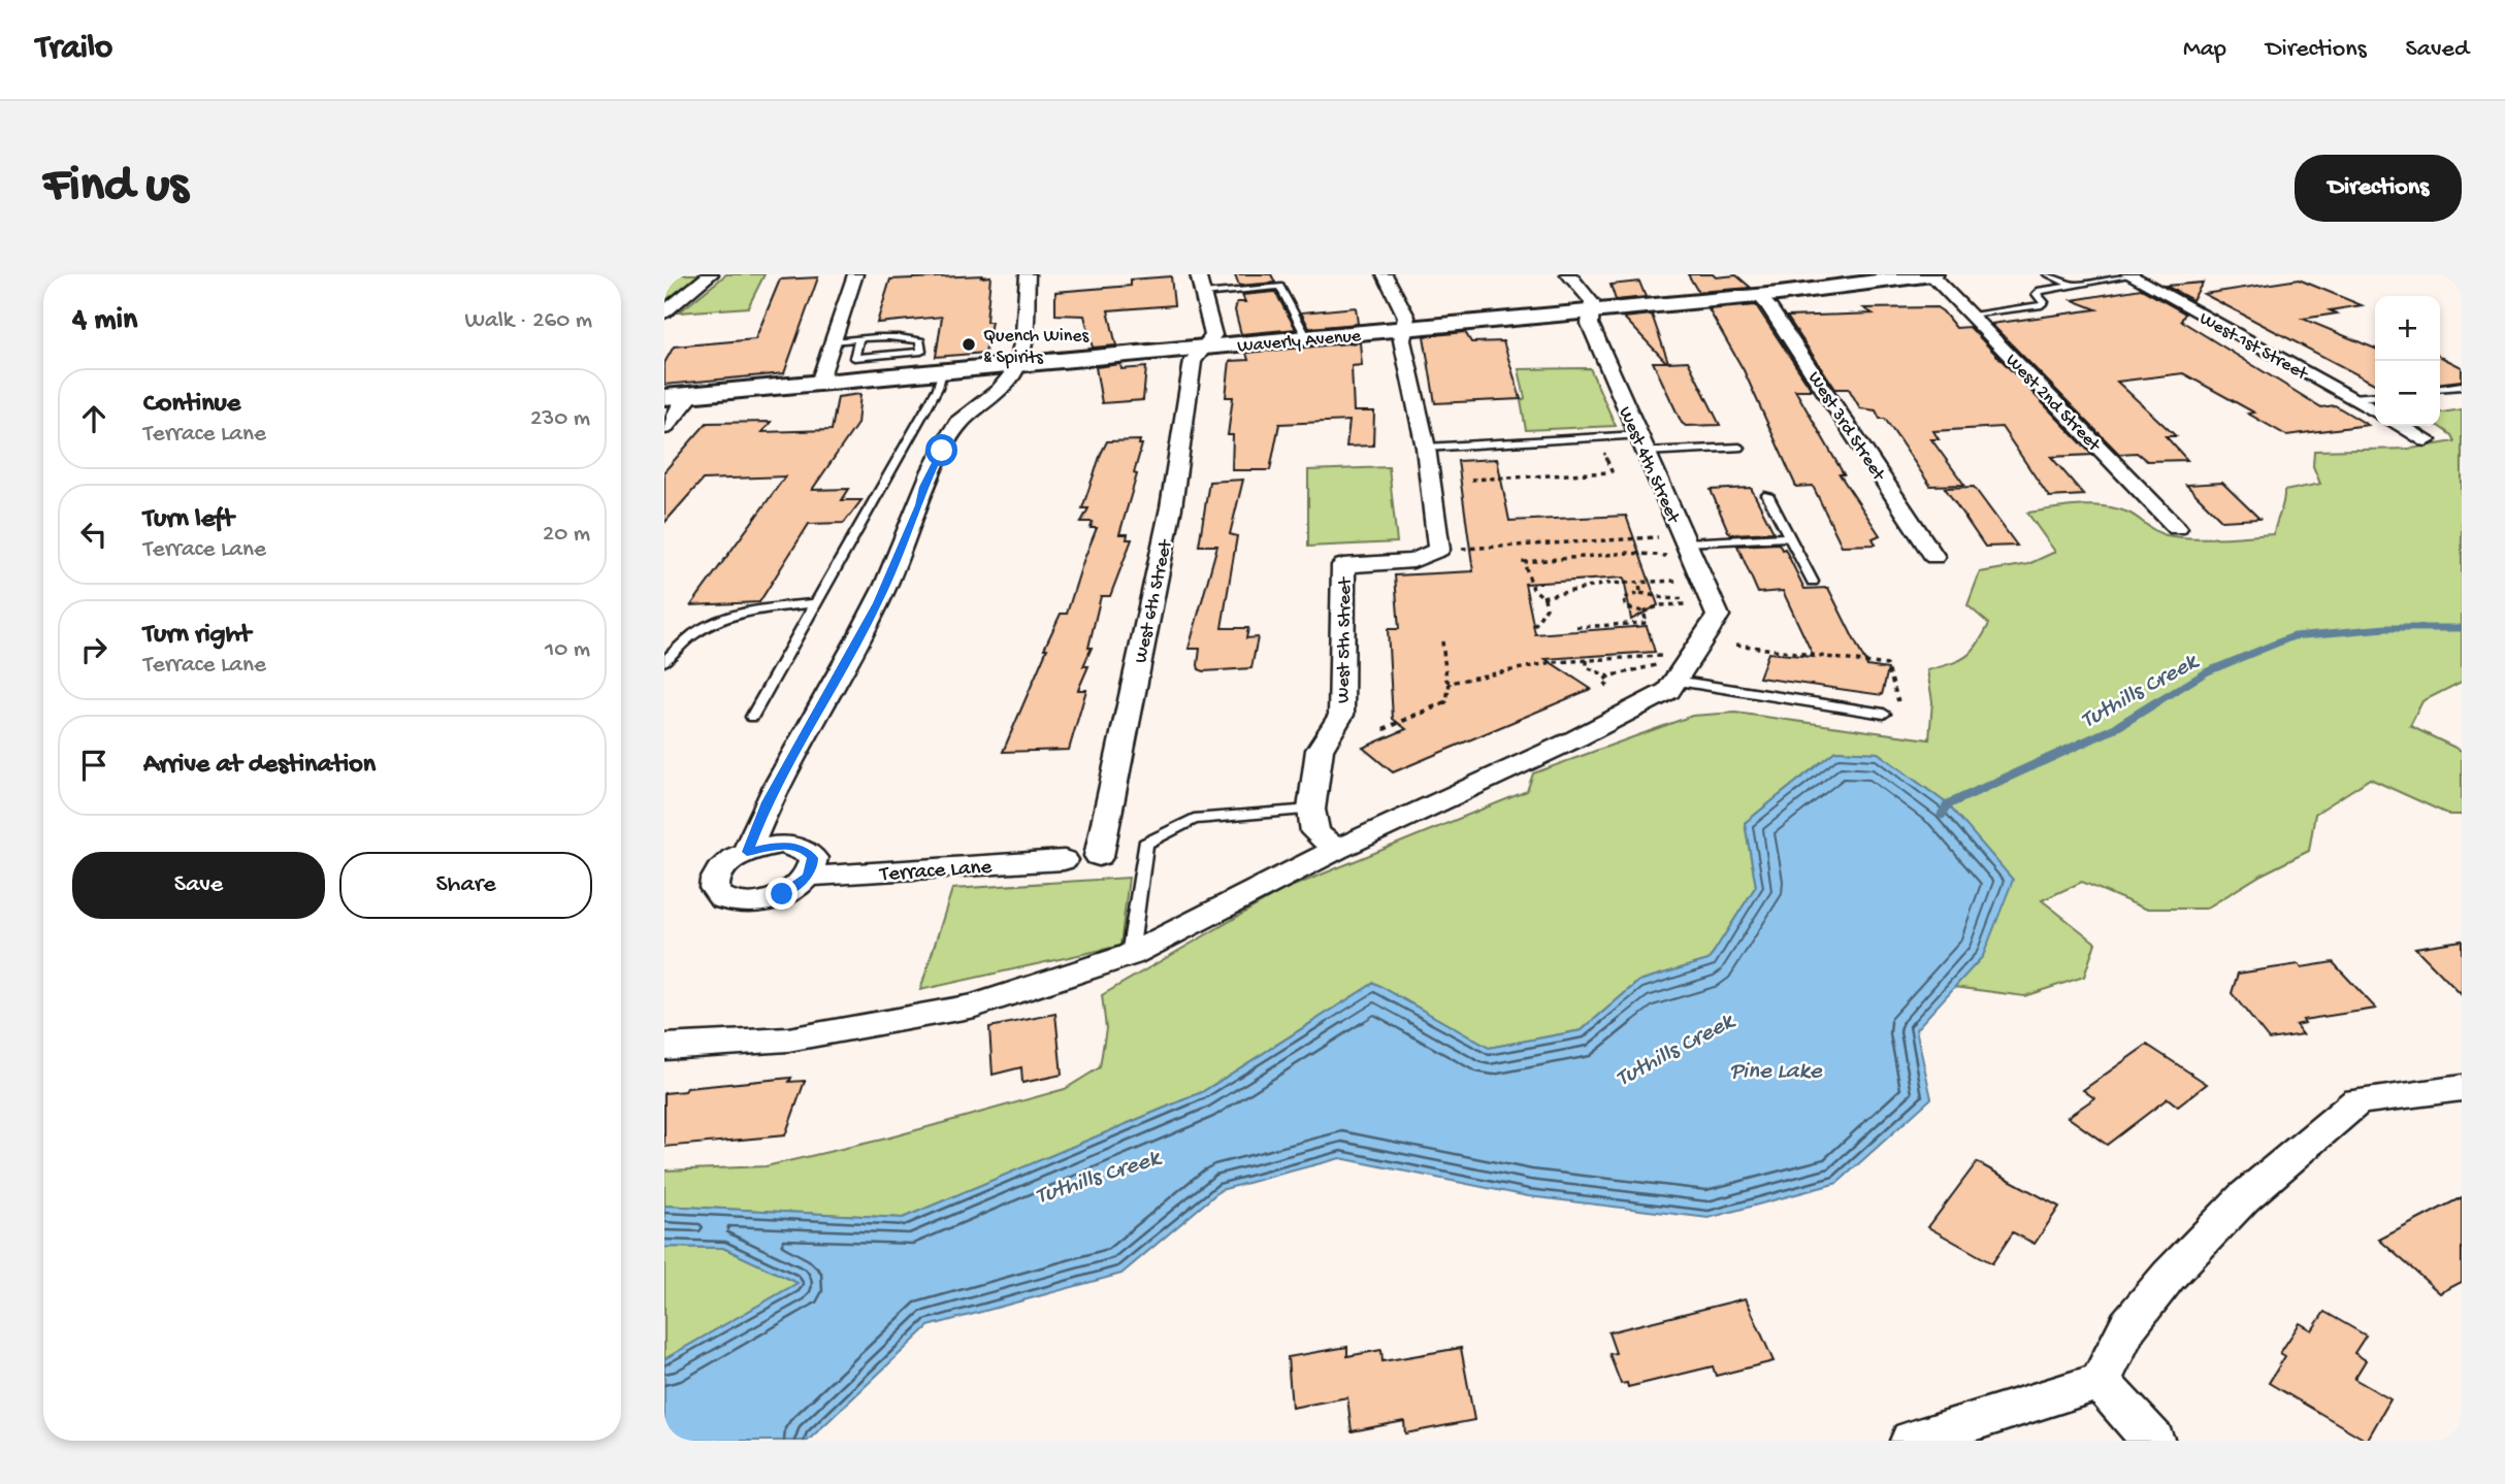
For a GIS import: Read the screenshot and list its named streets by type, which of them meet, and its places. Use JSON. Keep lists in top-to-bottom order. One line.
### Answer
{"streets":{"main road":["Waverly Avenue"],"street":["West 1st Street","West 2nd Street","West 3rd Street","West 4th Street","West 6th Street","West 5th Street","Terrace Lane"]},"crossings":[["Waverly Avenue","West 2nd Street"],["Waverly Avenue","West 3rd Street"],["Waverly Avenue","West 4th Street"],["Waverly Avenue","West 6th Street"],["Waverly Avenue","West 5th Street"]],"water":["Tuthills Creek","Pine Lake"],"places":["Quench Wines & Spirits"],"page":{"header":"Trailo","nav":["Map","Directions","Saved"],"buttons":["Directions",["Save","Share"]],"title":"Find us","heading":["4 min","Walk · 260 m"],"map_buttons":["+","−"],"list":[["Continue","Terrace Lane","230 m"],["Turn left","Terrace Lane","20 m"],["Turn right","Terrace Lane","10 m"],"Arrive at destination"]}}
